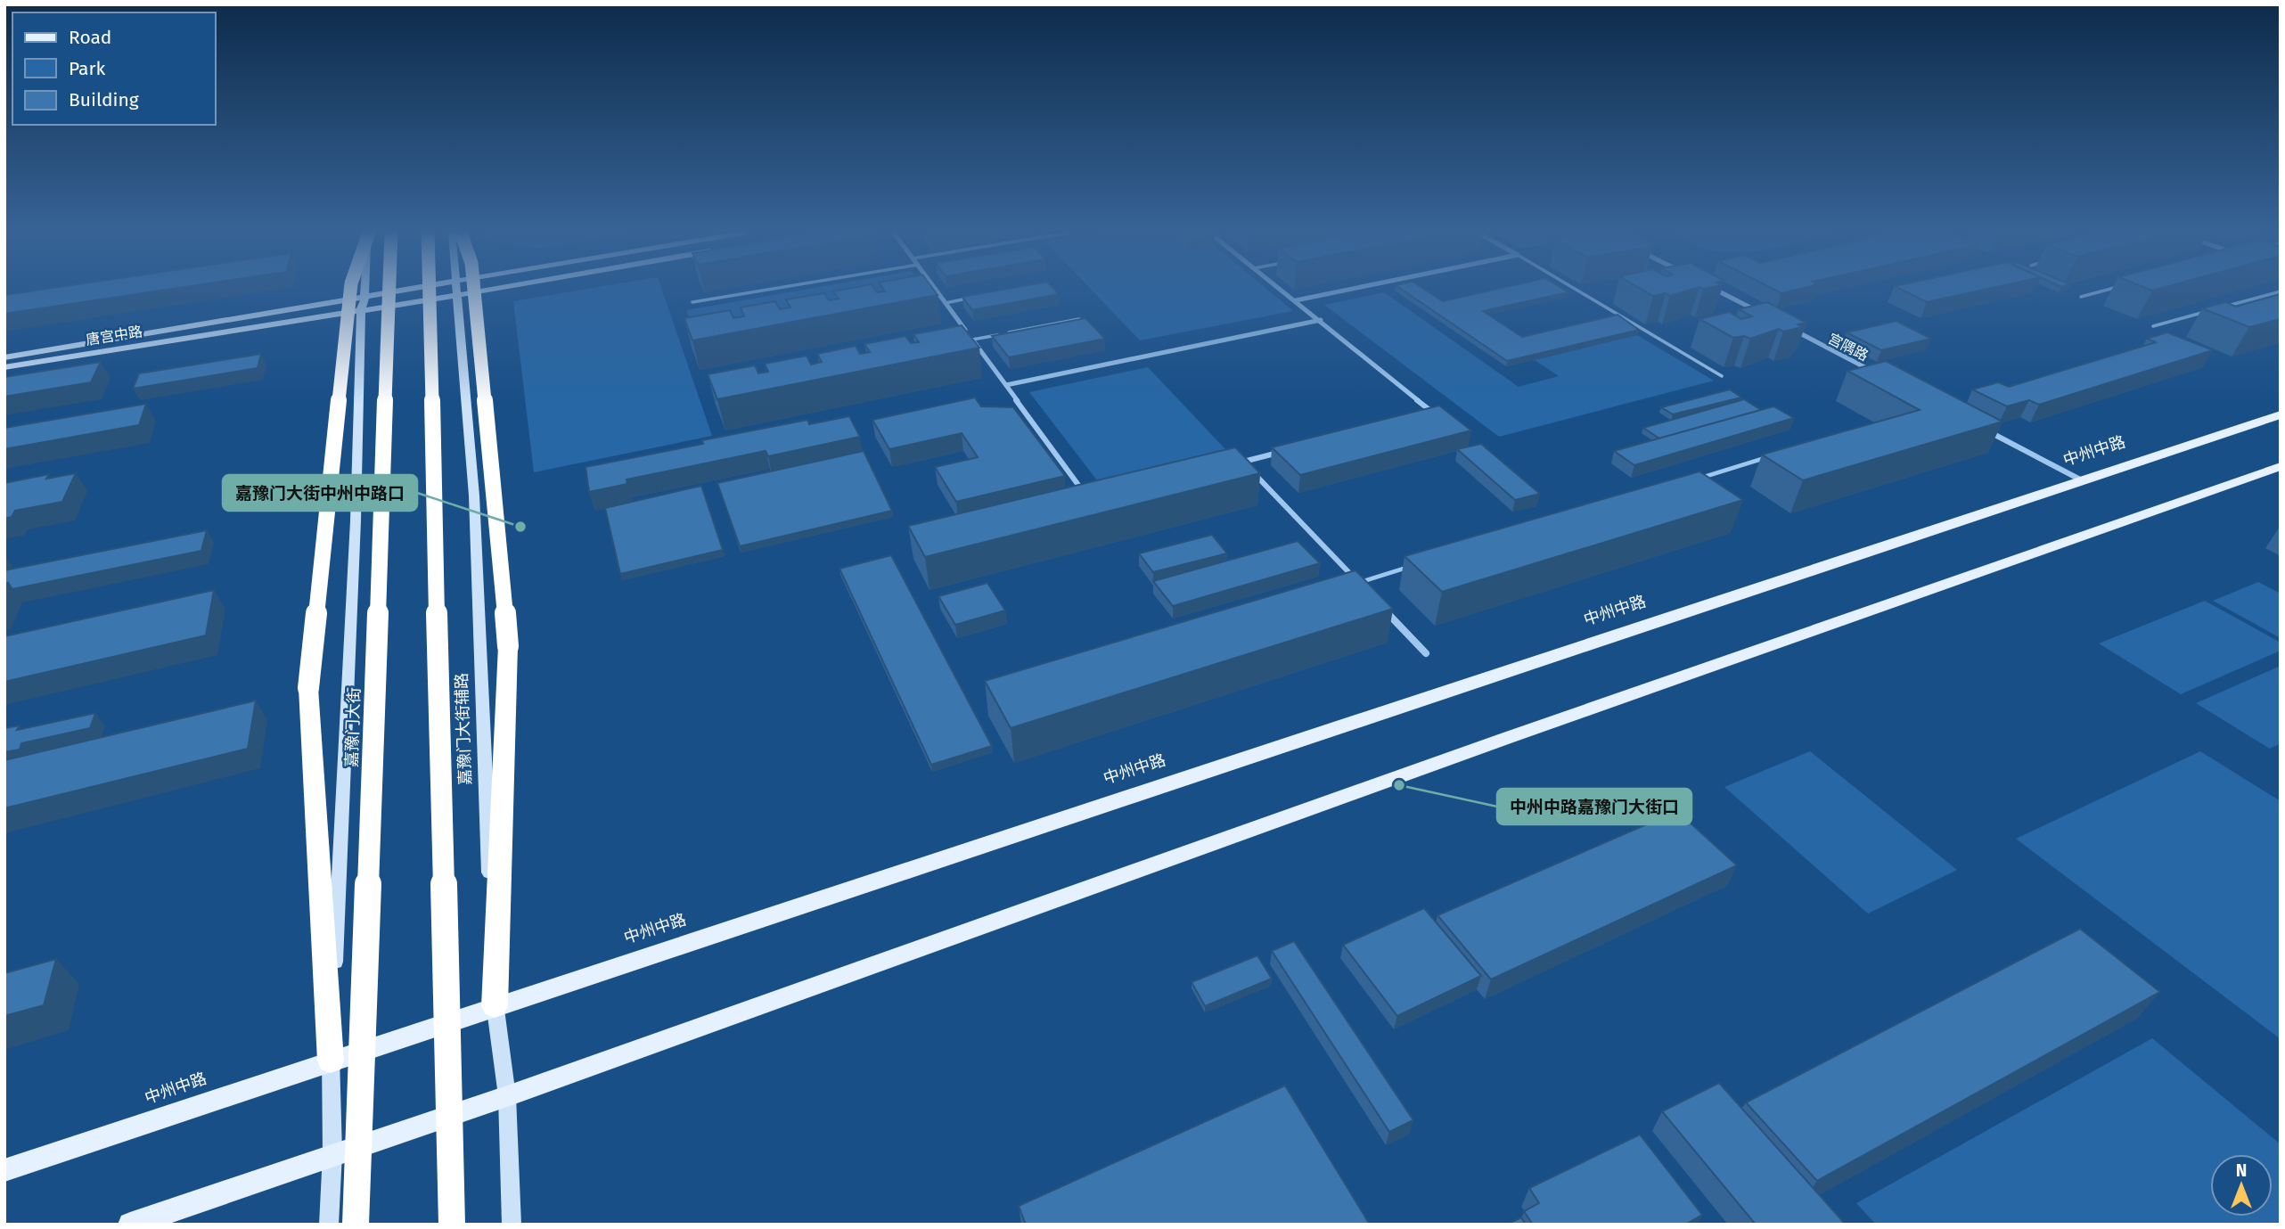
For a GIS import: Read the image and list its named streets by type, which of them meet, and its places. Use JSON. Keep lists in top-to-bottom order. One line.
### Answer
{"streets":{"highway":["嘉豫门大街"],"main road":["唐宫中路","中州中路","嘉豫门大街辅路"],"street":["宫隅路"]},"crossings":[["唐宫中路","嘉豫门大街辅路"],["中州中路","嘉豫门大街辅路"]],"places":["嘉豫门大街中州中路口","中州中路嘉豫门大街口"],"legend":["Road","Park","Building"],"north":"top"}
